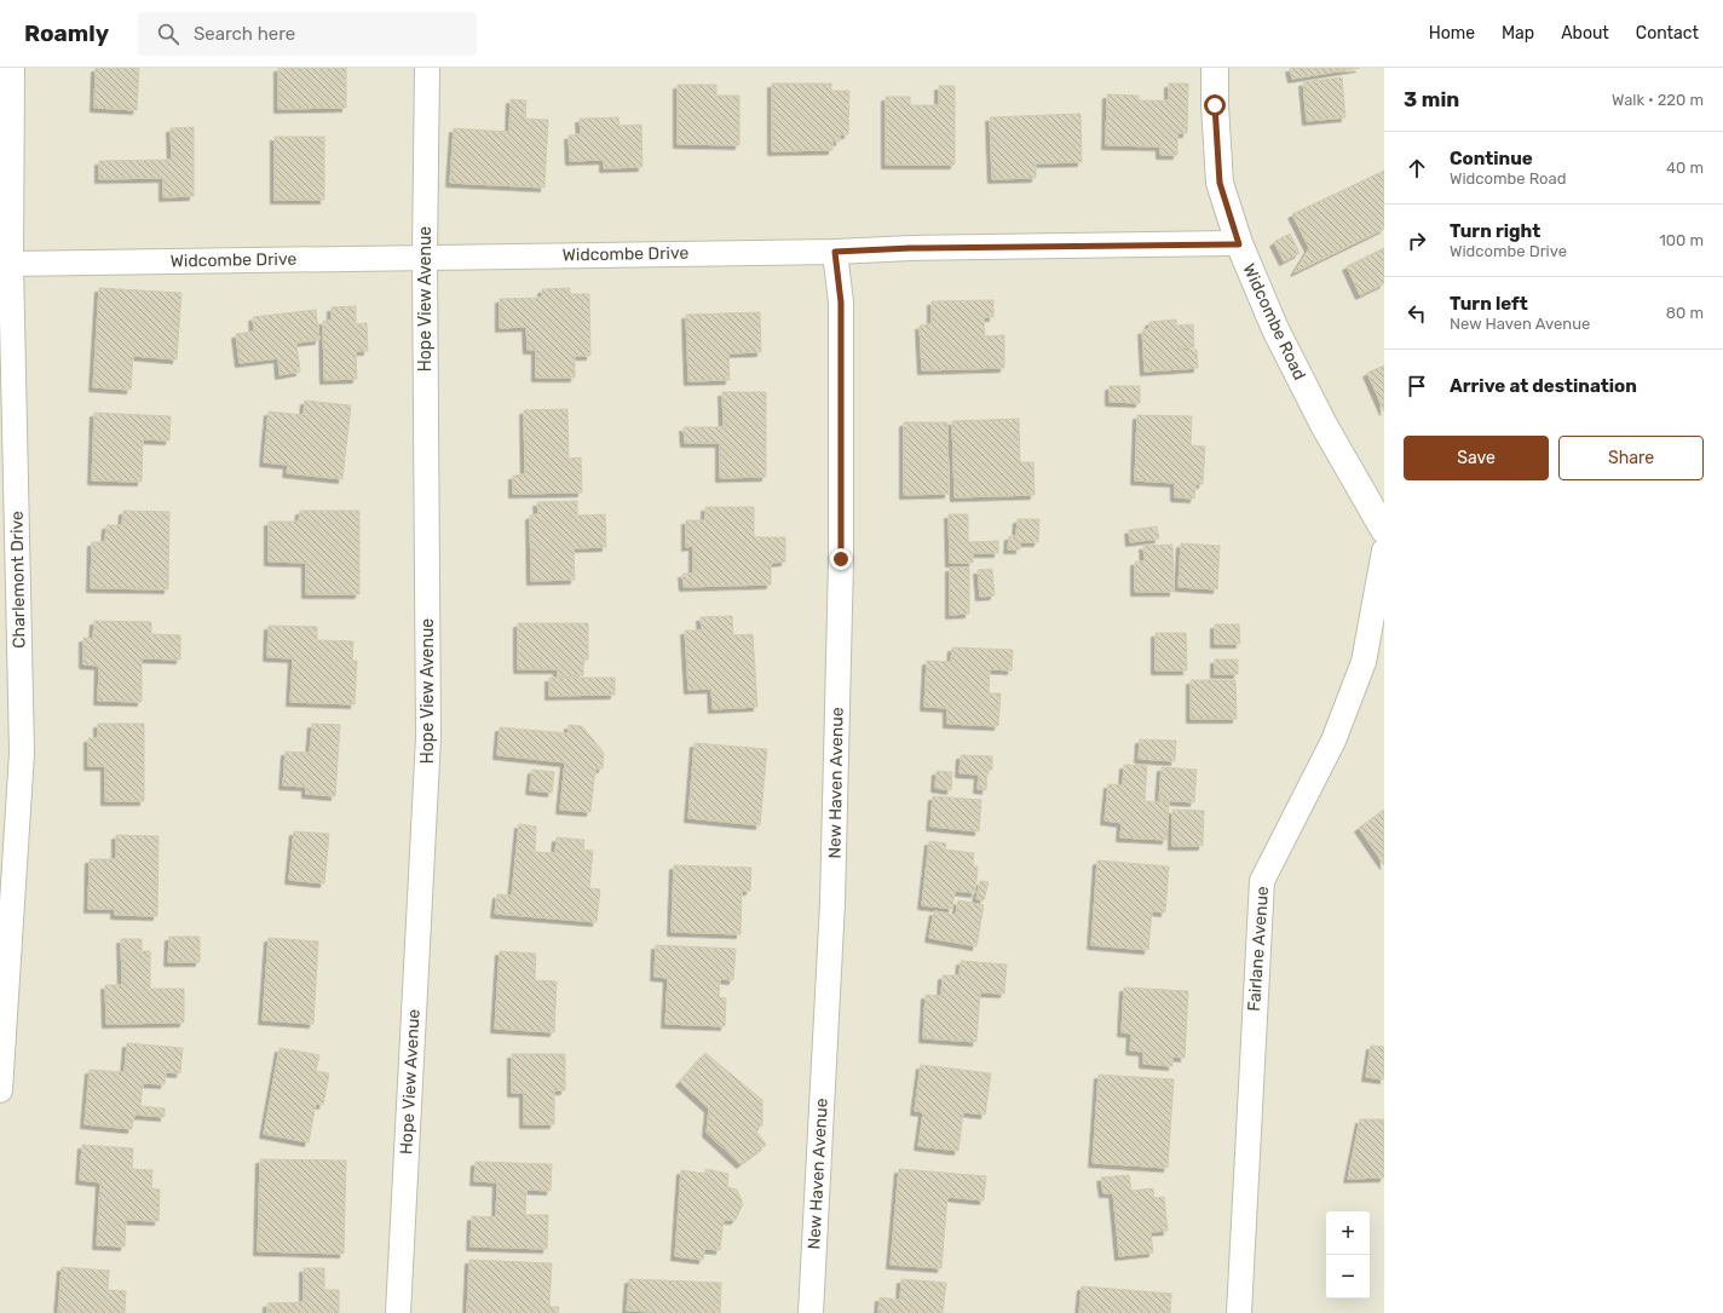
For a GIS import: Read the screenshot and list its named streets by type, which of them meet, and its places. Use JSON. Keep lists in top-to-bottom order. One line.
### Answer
{"streets":{"street":["Widcombe Drive","Hope View Avenue","Widcombe Road","Charlemont Drive","New Haven Avenue","Fairlane Avenue"]},"crossings":[["Widcombe Drive","Hope View Avenue"],["Widcombe Drive","Widcombe Road"],["Widcombe Drive","Charlemont Drive"],["Widcombe Drive","New Haven Avenue"]],"page":{"header":"Roamly","search":"Search here","nav":["Home","Map","About","Contact"],"heading":["3 min","Walk · 220 m"],"list":[["Continue","Widcombe Road","40 m"],["Turn right","Widcombe Drive","100 m"],["Turn left","New Haven Avenue","80 m"],"Arrive at destination"],"buttons":["Save","Share"],"map_buttons":["+","−"]}}
